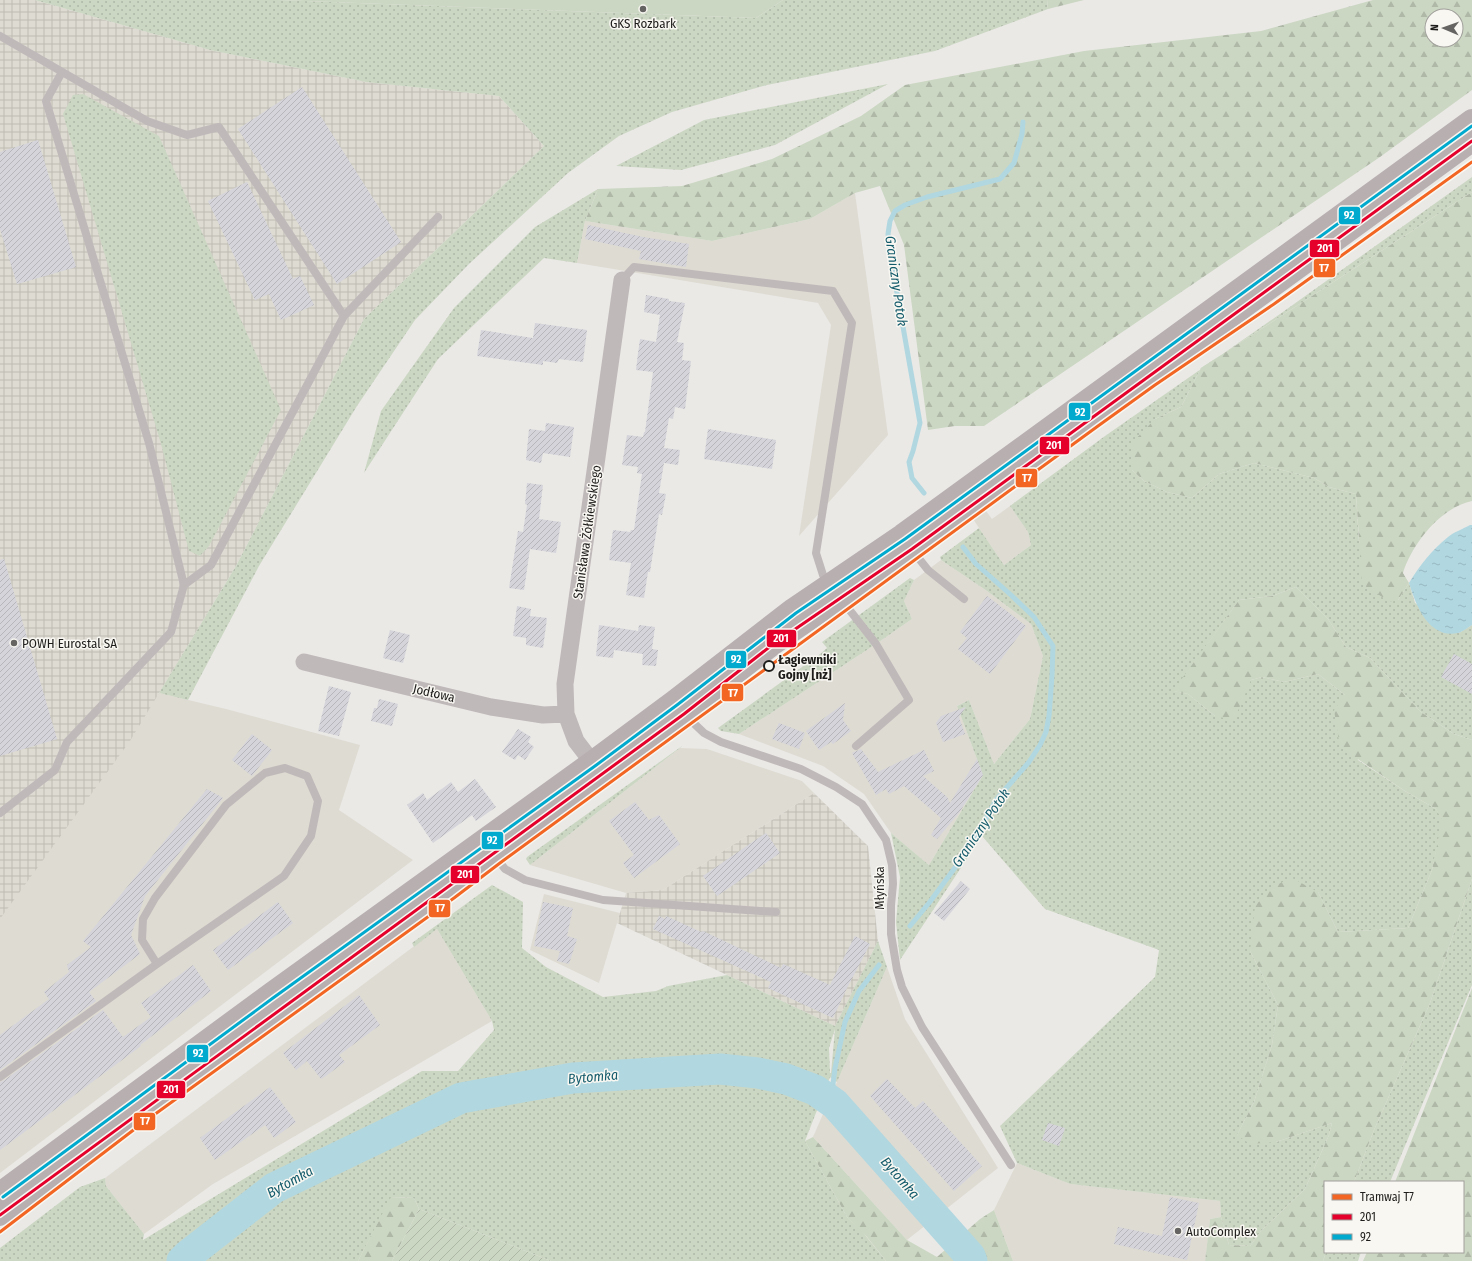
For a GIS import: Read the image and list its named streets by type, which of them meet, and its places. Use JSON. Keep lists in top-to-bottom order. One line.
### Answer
{"streets":{"street":["Stanisława Żółkiewskiego","Jodłowa"],"lane":["Młyńska"]},"crossings":[["Stanisława Żółkiewskiego","Jodłowa"]],"water":["Graniczny Potok","Bytomka"],"places":["GKS Rozbark","POWH Eurostal SA","Łagiewniki Gojny [nż]","AutoComplex"],"lines":["transit line 92","transit line 201","tram line T7"],"legend":["Tramwaj T7","201","92"],"north":"left"}
